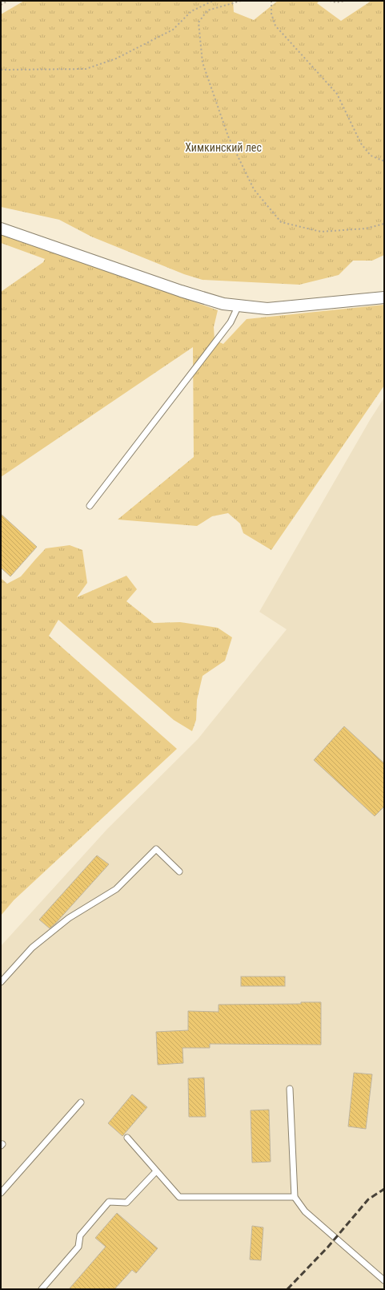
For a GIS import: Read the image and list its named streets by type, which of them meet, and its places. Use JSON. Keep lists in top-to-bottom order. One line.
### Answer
{"parks":["Химкинский лес"]}
